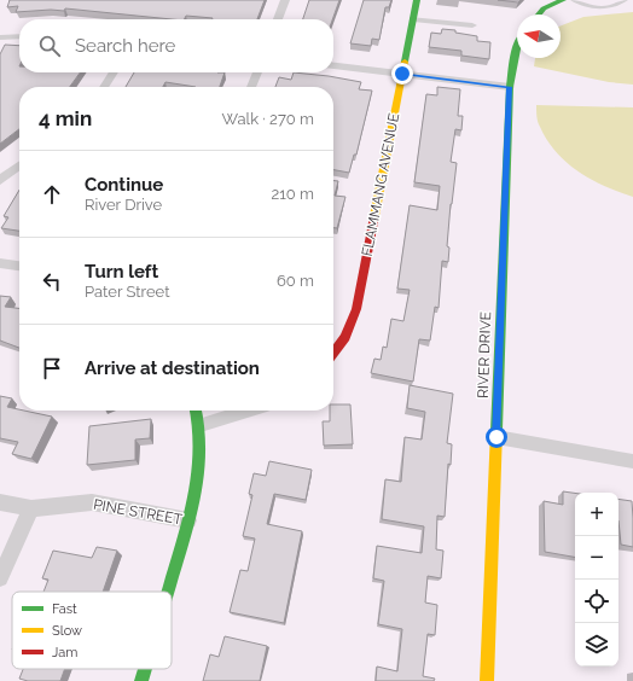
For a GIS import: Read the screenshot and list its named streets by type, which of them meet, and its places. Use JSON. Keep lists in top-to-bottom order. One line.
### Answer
{"streets":{"street":["FLAMMANG AVENUE","RIVER DRIVE","PINE STREET"]},"legend":["Fast","Slow","Jam"],"north":"left","page":{"search":"Search here","heading":["4 min","Walk · 270 m"],"list":[["Continue","River Drive","210 m"],["Turn left","Pater Street","60 m"],"Arrive at destination"],"map_buttons":["+","−"]}}
